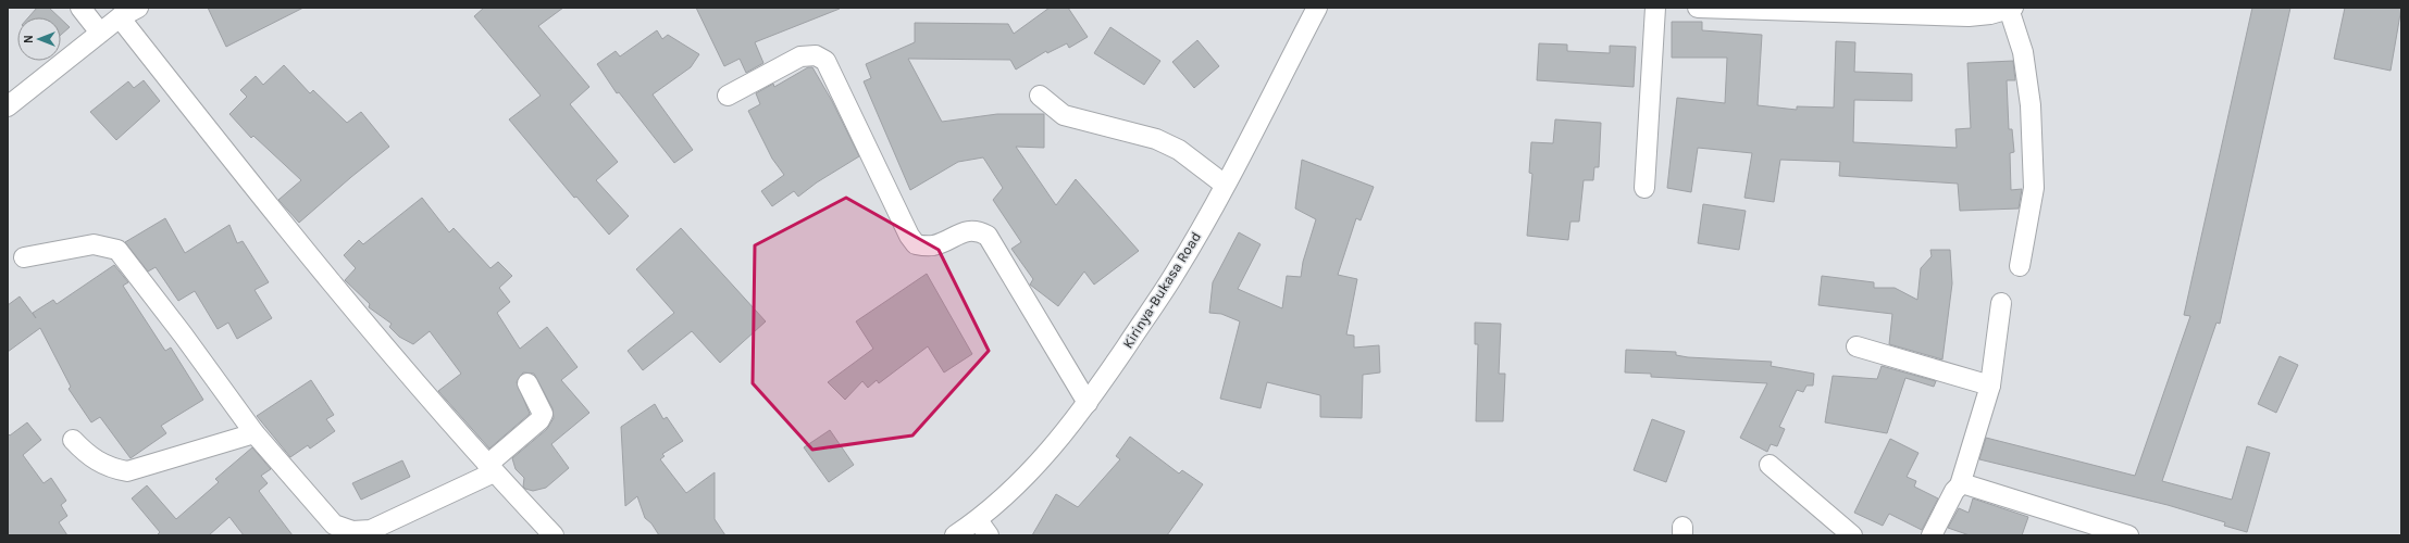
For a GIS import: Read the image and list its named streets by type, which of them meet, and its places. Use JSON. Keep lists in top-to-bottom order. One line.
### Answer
{"streets":{"street":["Kirinya-Bukasa Road"]},"north":"left"}
